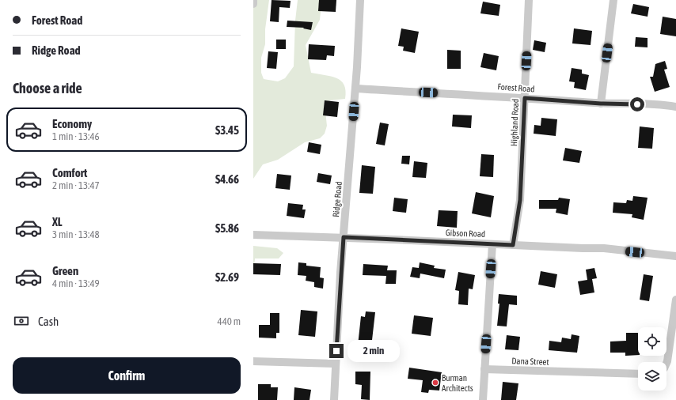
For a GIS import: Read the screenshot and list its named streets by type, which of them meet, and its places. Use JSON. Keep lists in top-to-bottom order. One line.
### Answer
{"streets":{"street":["Forest Road","Highland Road","Ridge Road","Gibson Road","Dana Street"]},"crossings":[["Forest Road","Highland Road"],["Forest Road","Ridge Road"],["Highland Road","Gibson Road"],["Ridge Road","Gibson Road"]],"places":["Burman Architects"],"page":{"banner":["Forest Road","Ridge Road"],"heading":"Choose a ride","list":[{"name":"Economy","note":"1 min · 13:46","value":"$3.45"},{"name":"Comfort","note":"2 min · 13:47","value":"$4.66"},{"name":"XL","note":"3 min · 13:48","value":"$5.86"},{"name":"Green","note":"4 min · 13:49","value":"$2.69"}],"pay":["Cash","440 m"],"bubble":"2 min","buttons":"Confirm"}}
